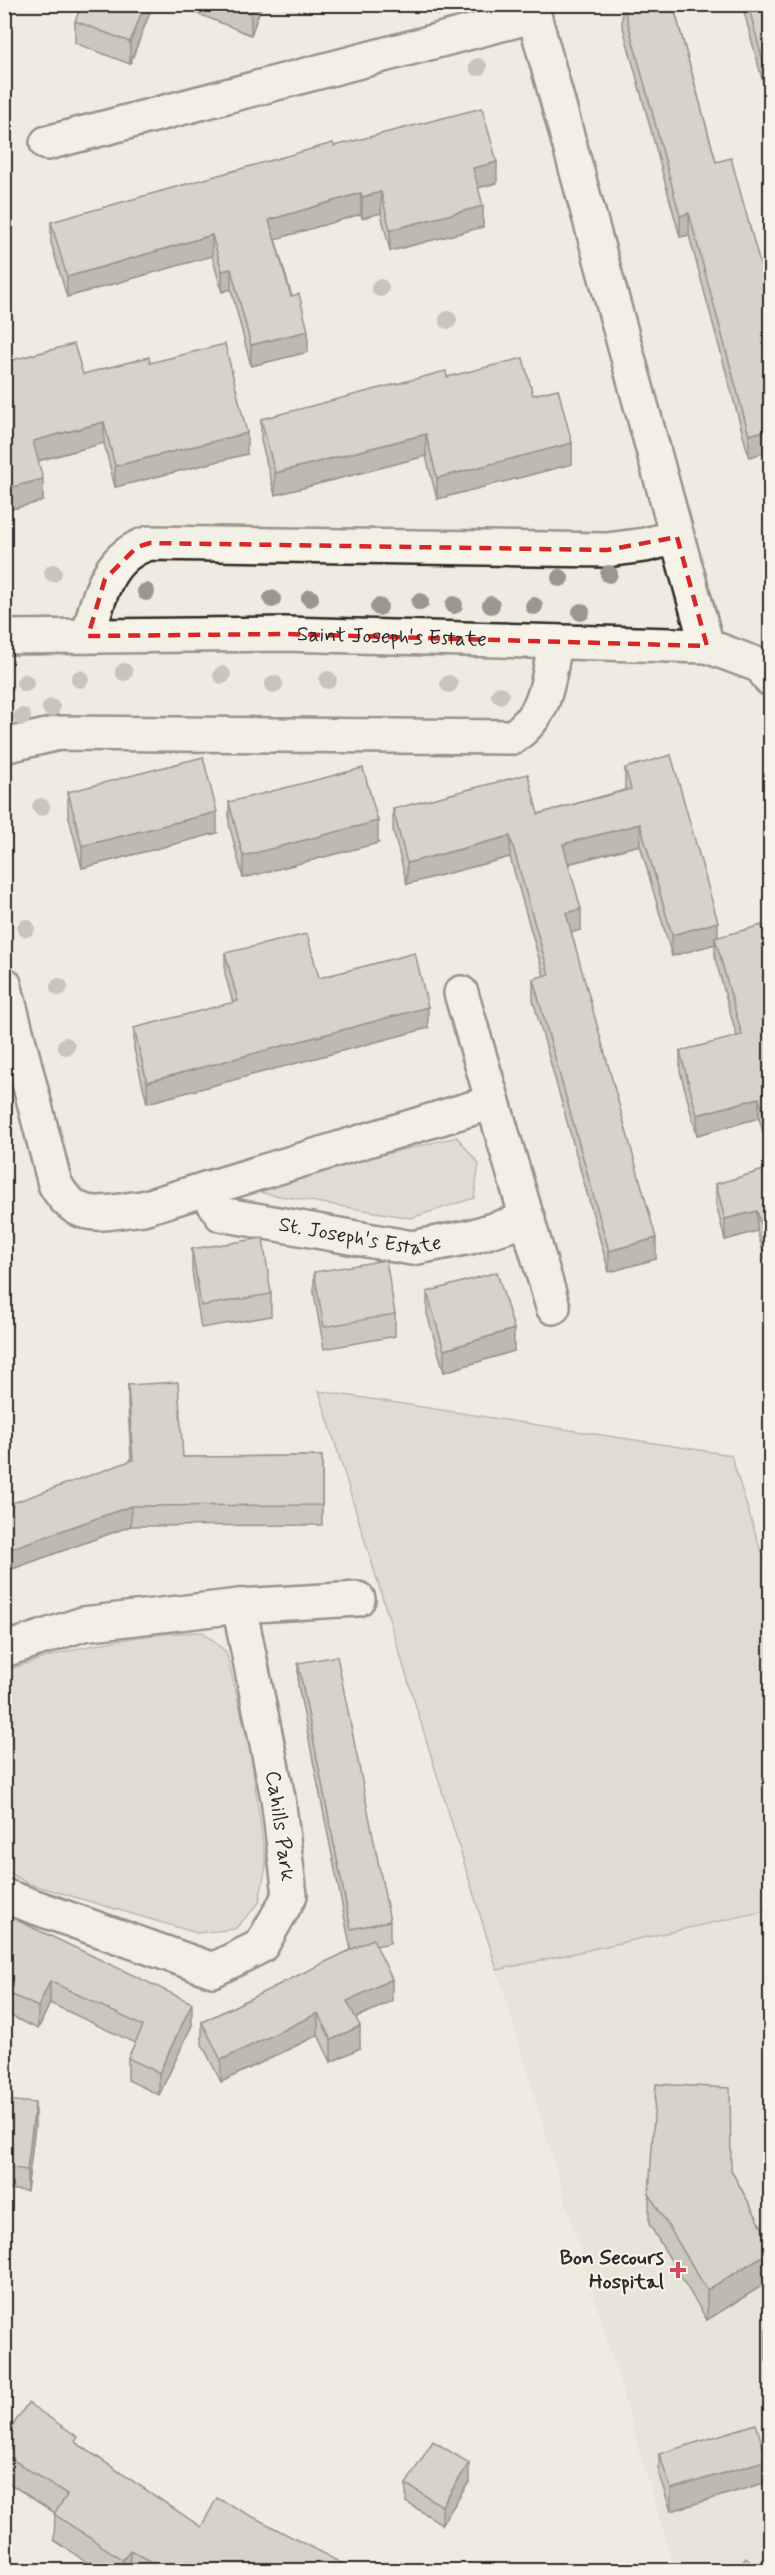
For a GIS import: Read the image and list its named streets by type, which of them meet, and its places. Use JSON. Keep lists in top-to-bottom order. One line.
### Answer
{"streets":{"street":["Saint Joseph's Estate","St. Joseph's Estate","Cahills Park"]},"places":{"health":["Bon Secours Hospital"]}}
